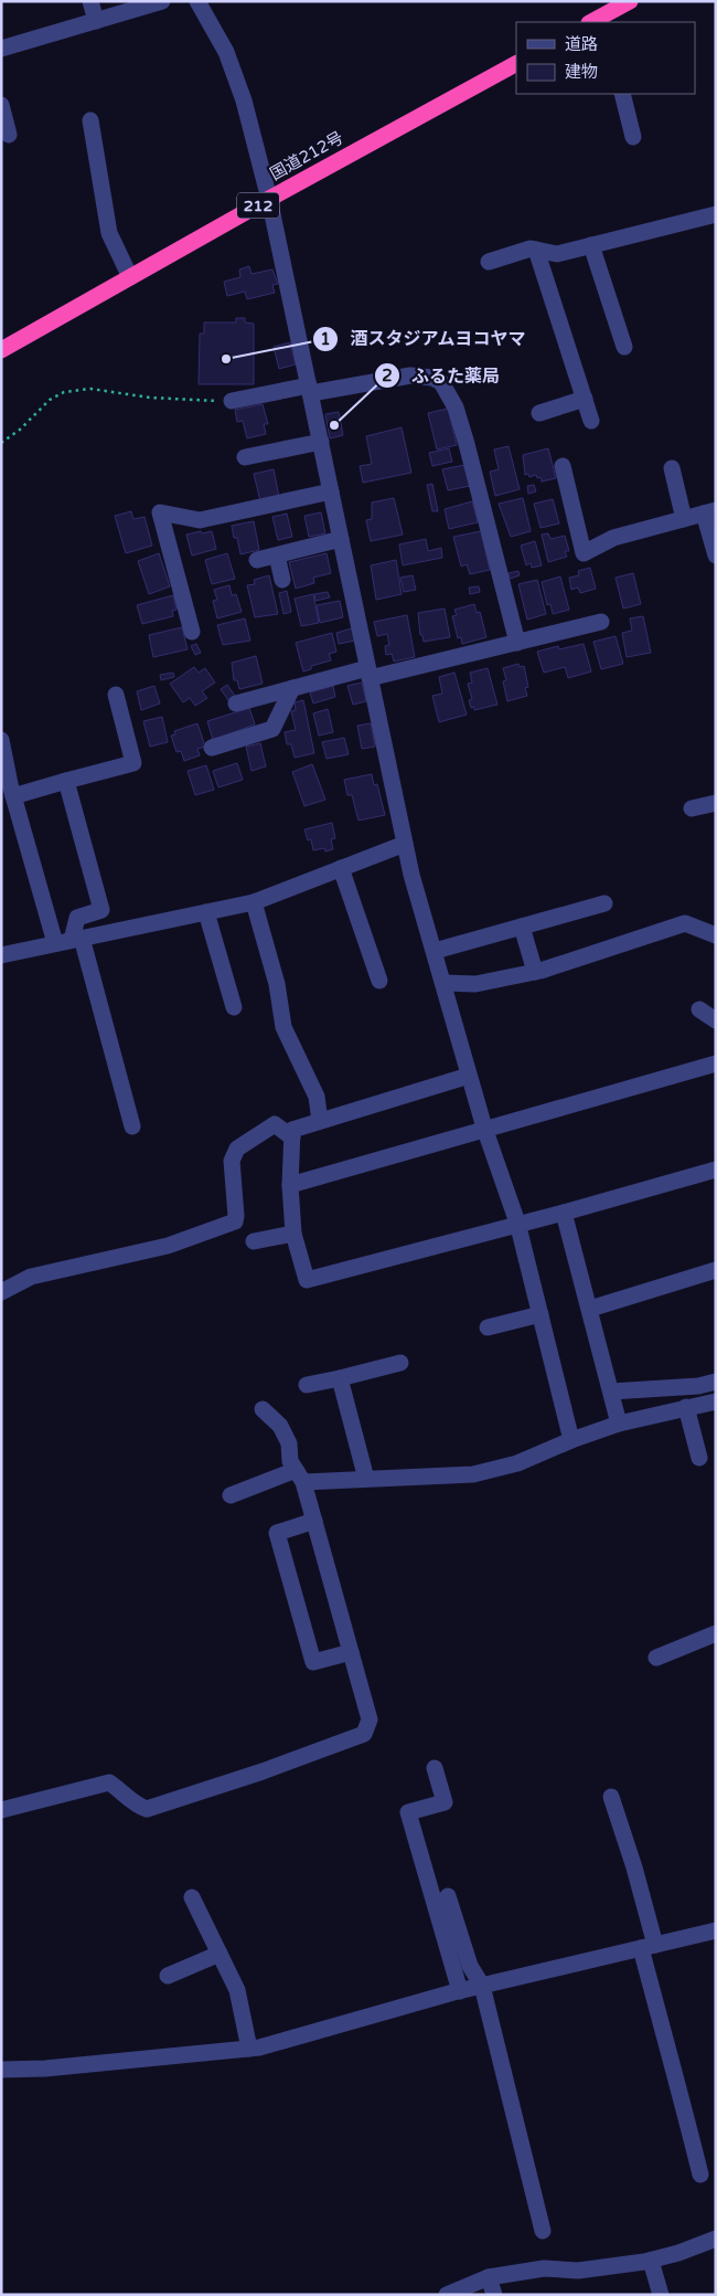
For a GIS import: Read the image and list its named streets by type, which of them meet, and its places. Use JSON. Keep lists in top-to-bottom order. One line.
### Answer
{"streets":{"highway":["国道212号","212"]},"places":["酒スタジアムヨコヤマ","ふるた薬局"],"legend":["道路","建物"]}
